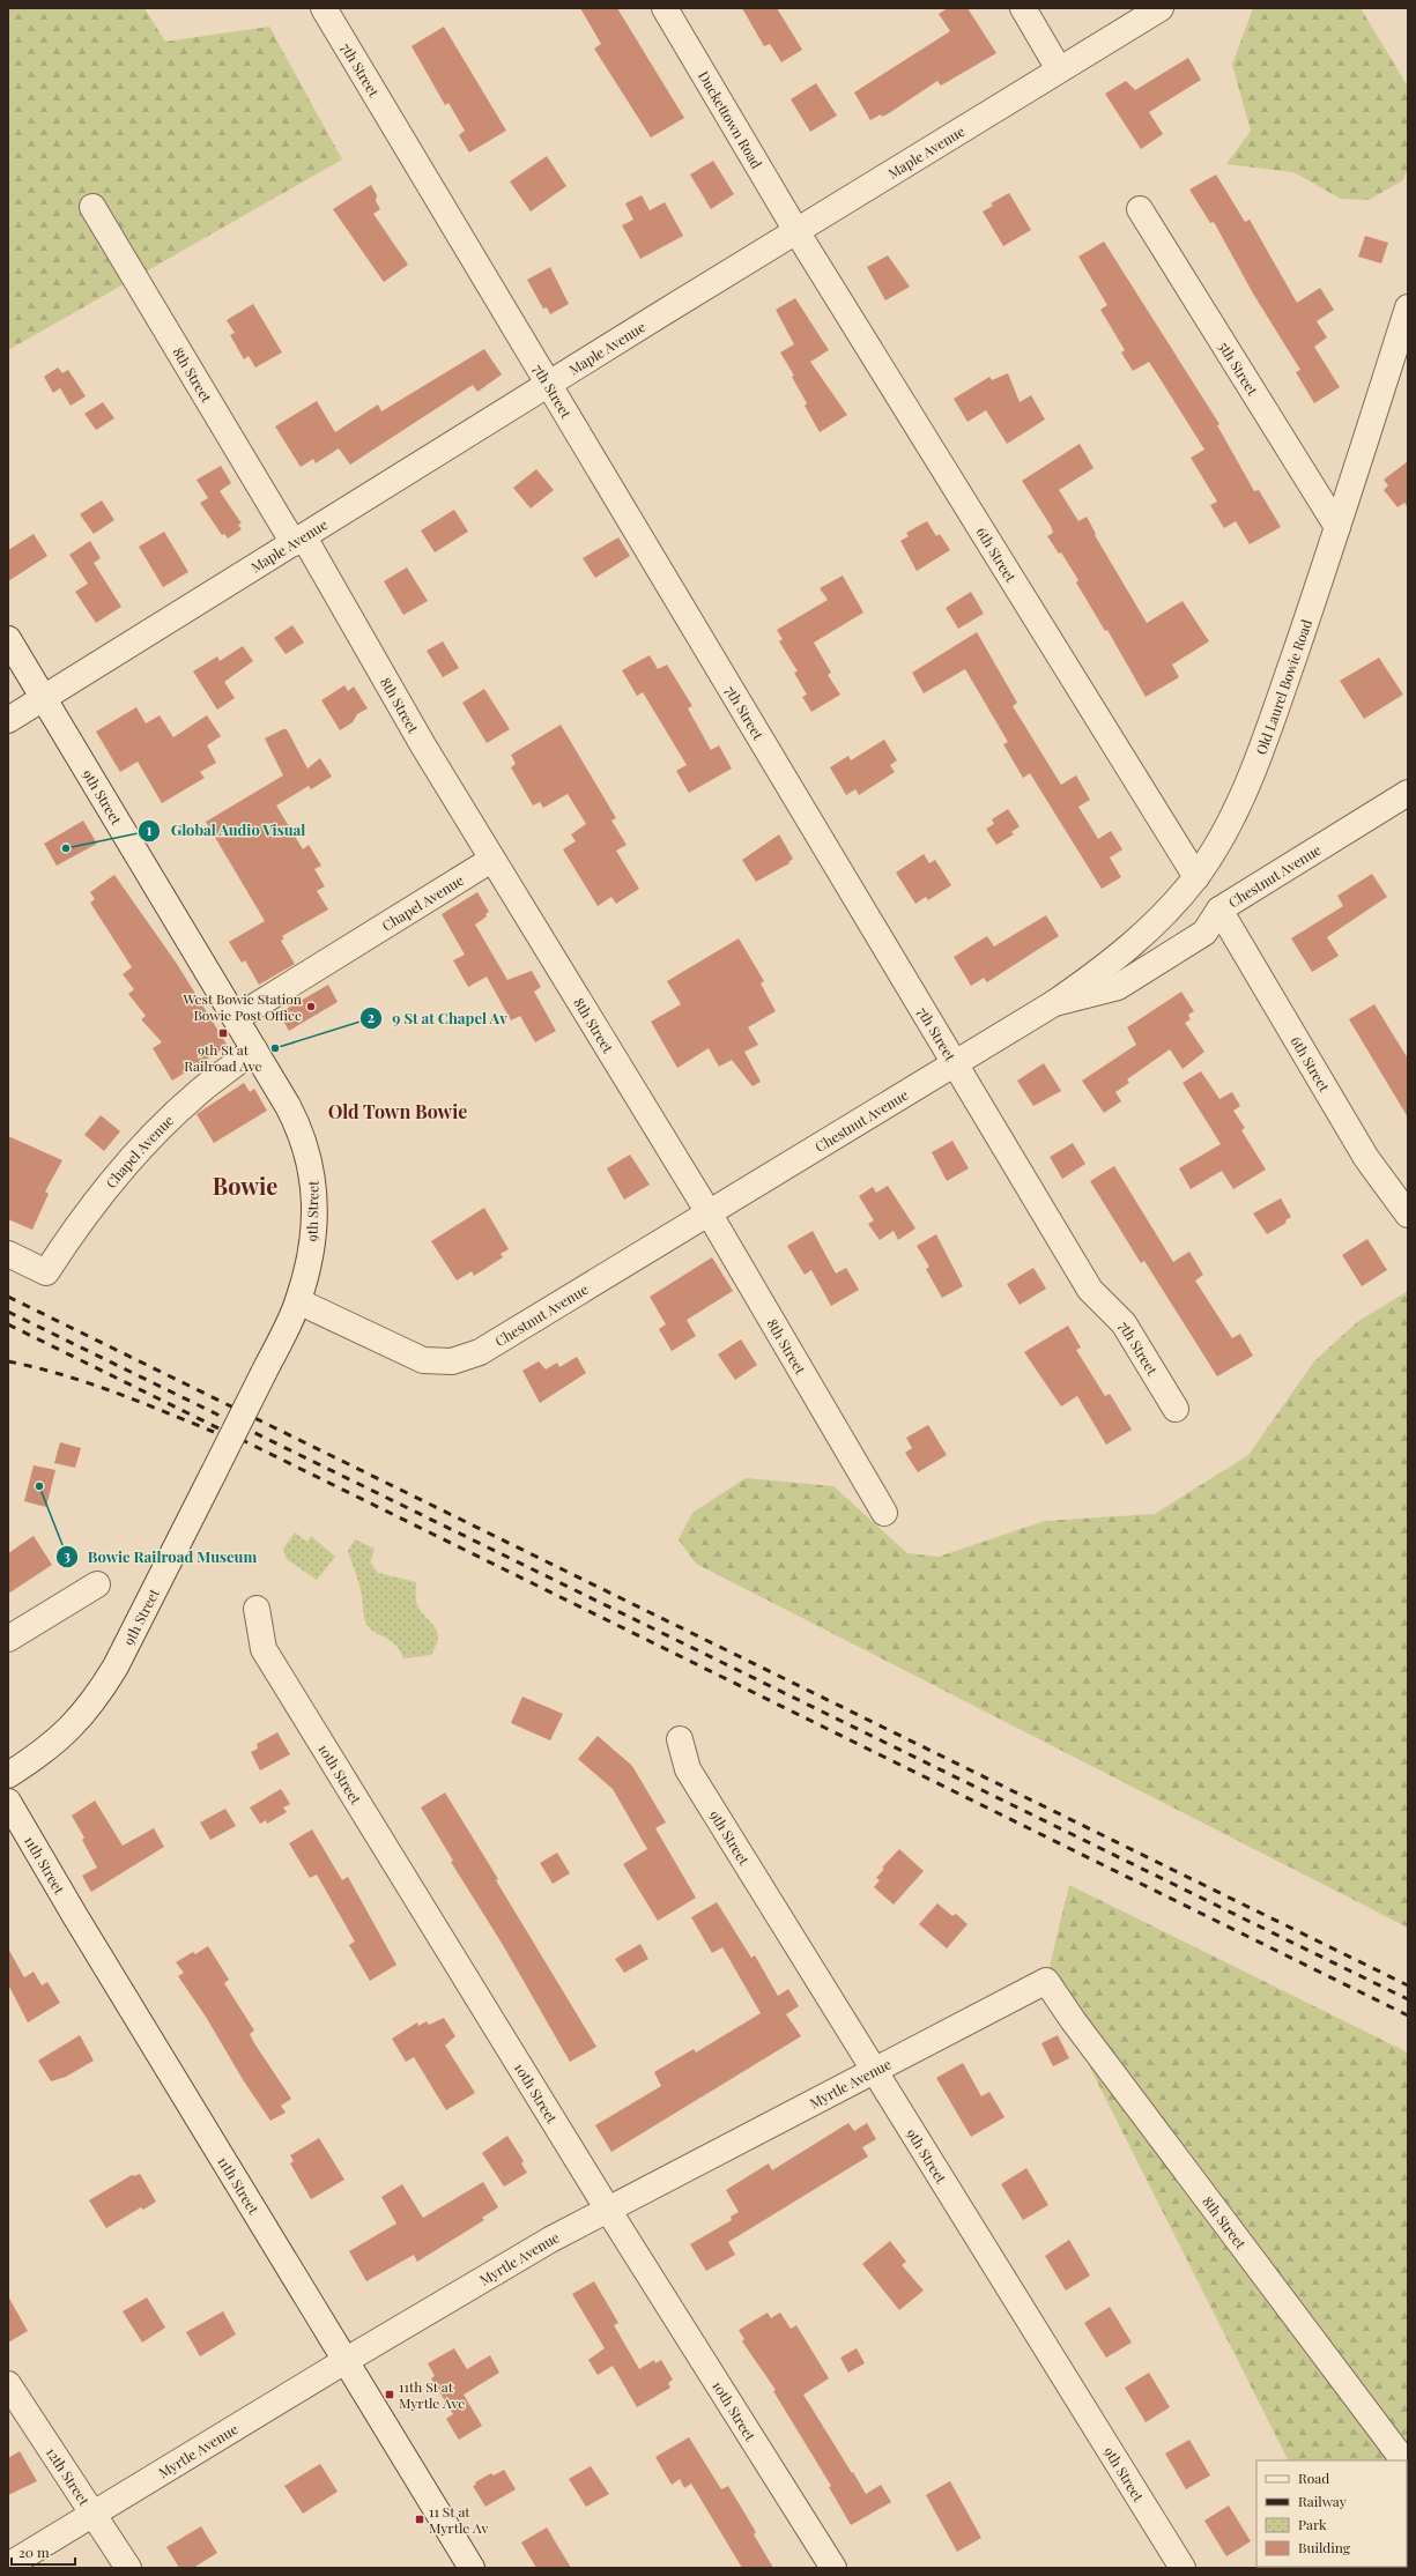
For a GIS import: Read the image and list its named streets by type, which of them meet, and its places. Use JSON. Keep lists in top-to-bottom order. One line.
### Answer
{"streets":{"street":["7th Street","Duckettown Road","Maple Avenue","5th Street","8th Street","6th Street","Old Laurel Bowie Road","9th Street","Chestnut Avenue","Chapel Avenue","10th Street","11th Street","Myrtle Avenue","12th Street"]},"crossings":[["7th Street","Maple Avenue"],["7th Street","Chestnut Avenue"],["Duckettown Road","Maple Avenue"],["Duckettown Road","6th Street"],["Maple Avenue","8th Street"],["Maple Avenue","6th Street"],["Maple Avenue","9th Street"],["5th Street","Old Laurel Bowie Road"],["8th Street","Chestnut Avenue"],["8th Street","Chapel Avenue"],["8th Street","Myrtle Avenue"],["6th Street","Old Laurel Bowie Road"],["6th Street","Chestnut Avenue"],["Old Laurel Bowie Road","Chestnut Avenue"],["9th Street","Chestnut Avenue"],["9th Street","Chapel Avenue"],["9th Street","Myrtle Avenue"],["10th Street","Myrtle Avenue"],["11th Street","Myrtle Avenue"],["Myrtle Avenue","12th Street"]],"districts":["Old Town Bowie","Bowie"],"places":{"other":["Global Audio Visual","West Bowie Station Bowie Post Office","9 St at Chapel Av","Bowie Railroad Museum"],"transit":["9th St at Railroad Ave","11th St at Myrtle Ave","11 St at Myrtle Av"]},"legend":["Road","Railway","Park","Building"],"scale_bar":"20 m"}
